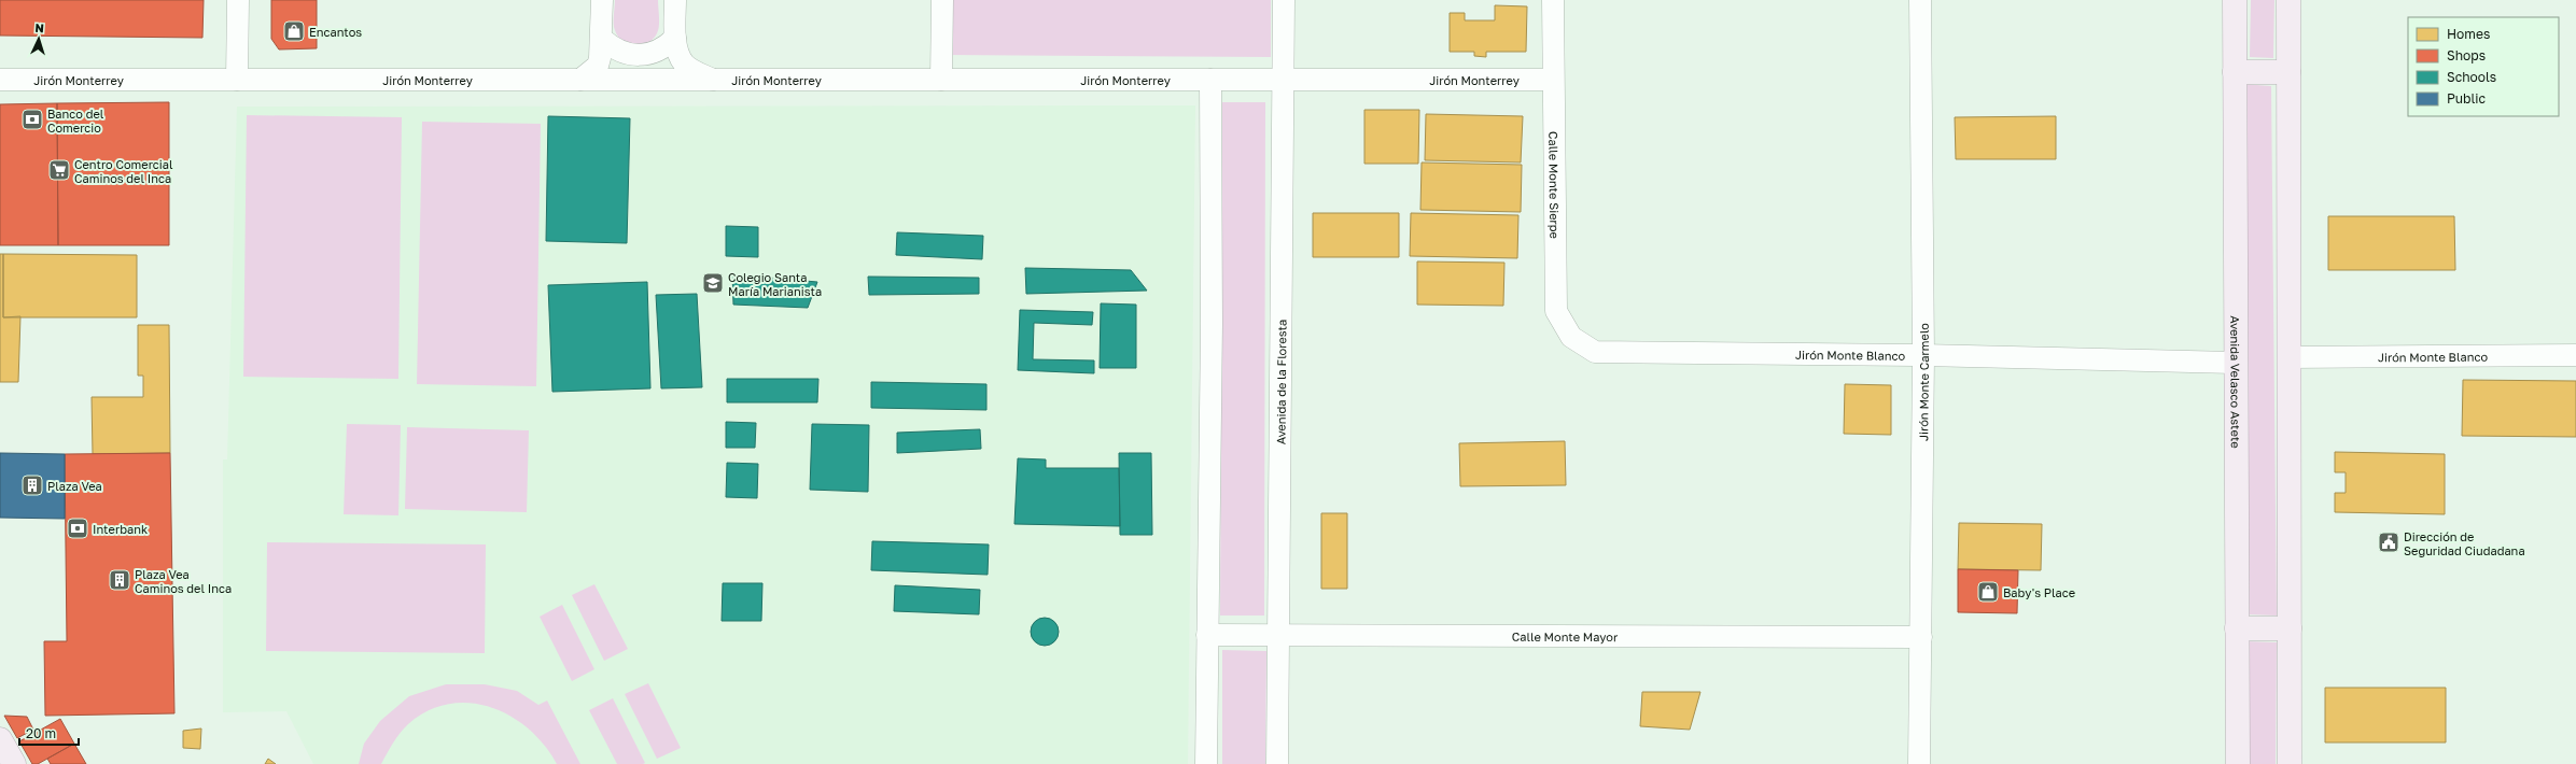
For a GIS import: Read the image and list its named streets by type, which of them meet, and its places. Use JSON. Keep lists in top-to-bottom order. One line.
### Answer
{"streets":{"main road":["Avenida Velasco Astete"],"street":["Jirón Monterrey","Calle Monte Sierpe","Jirón Monte Blanco","Avenida de la Floresta","Jirón Monte Carmelo","Calle Monte Mayor"]},"crossings":[["Jirón Monterrey","Calle Monte Sierpe"],["Jirón Monterrey","Avenida de la Floresta"],["Calle Monte Sierpe","Jirón Monte Blanco"],["Jirón Monte Blanco","Jirón Monte Carmelo"],["Jirón Monte Blanco","Avenida Velasco Astete"],["Avenida de la Floresta","Calle Monte Mayor"],["Jirón Monte Carmelo","Calle Monte Mayor"]],"places":{"shop":["Encantos","Baby's Place"],"bank":["Banco del Comercio","Interbank"],"supermarket":["Centro Comercial Caminos del Inca"],"school or university":["Colegio Santa María Marianista"],"building":["Plaza Vea","Plaza Vea Caminos del Inca"],"public building":["Dirección de Seguridad Ciudadana"]},"legend":["Homes","Shops","Schools","Public"],"scale_bar":"20 m","north":"top"}
